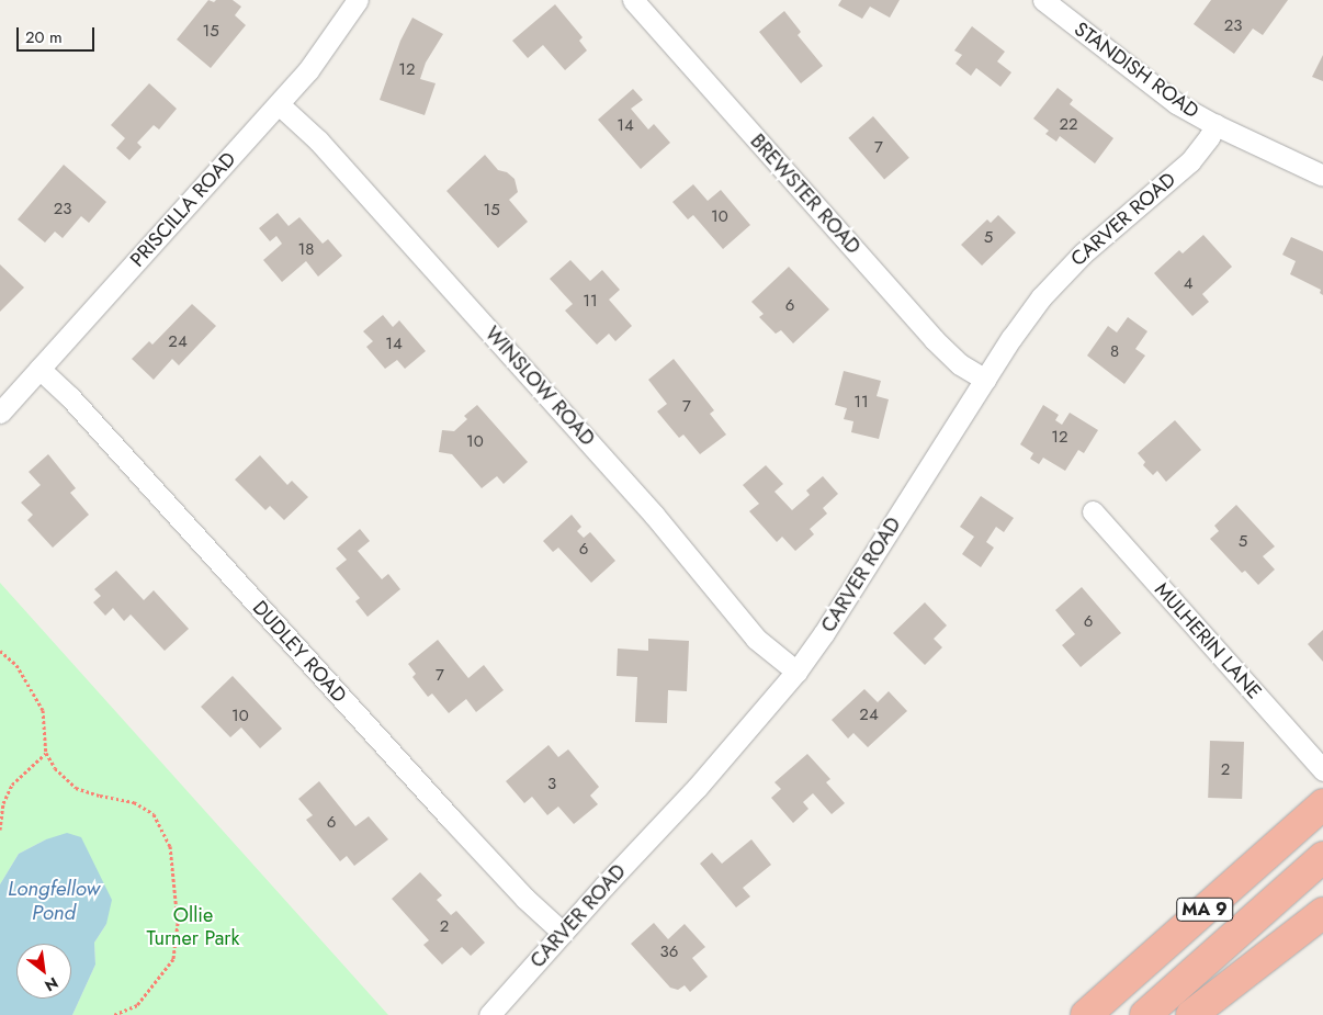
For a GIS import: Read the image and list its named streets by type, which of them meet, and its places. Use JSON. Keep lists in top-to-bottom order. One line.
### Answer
{"streets":{"highway":["MA 9"],"street":["STANDISH ROAD","BREWSTER ROAD","PRISCILLA ROAD","CARVER ROAD","WINSLOW ROAD","MULHERIN LANE","DUDLEY ROAD"]},"crossings":[["STANDISH ROAD","CARVER ROAD"],["BREWSTER ROAD","CARVER ROAD"],["PRISCILLA ROAD","WINSLOW ROAD"],["PRISCILLA ROAD","DUDLEY ROAD"],["CARVER ROAD","WINSLOW ROAD"],["CARVER ROAD","DUDLEY ROAD"]],"water":["Longfellow Pond"],"parks":["Ollie Turner Park"],"house_numbers":["23","15","12","22","14","7","23","15","10","5","18","4","11","6","24","14","8","11","7","12","10","5","6","6","7","24","10","2","3","6","2","36"],"scale_bar":"20 m","north":"bottom right"}
